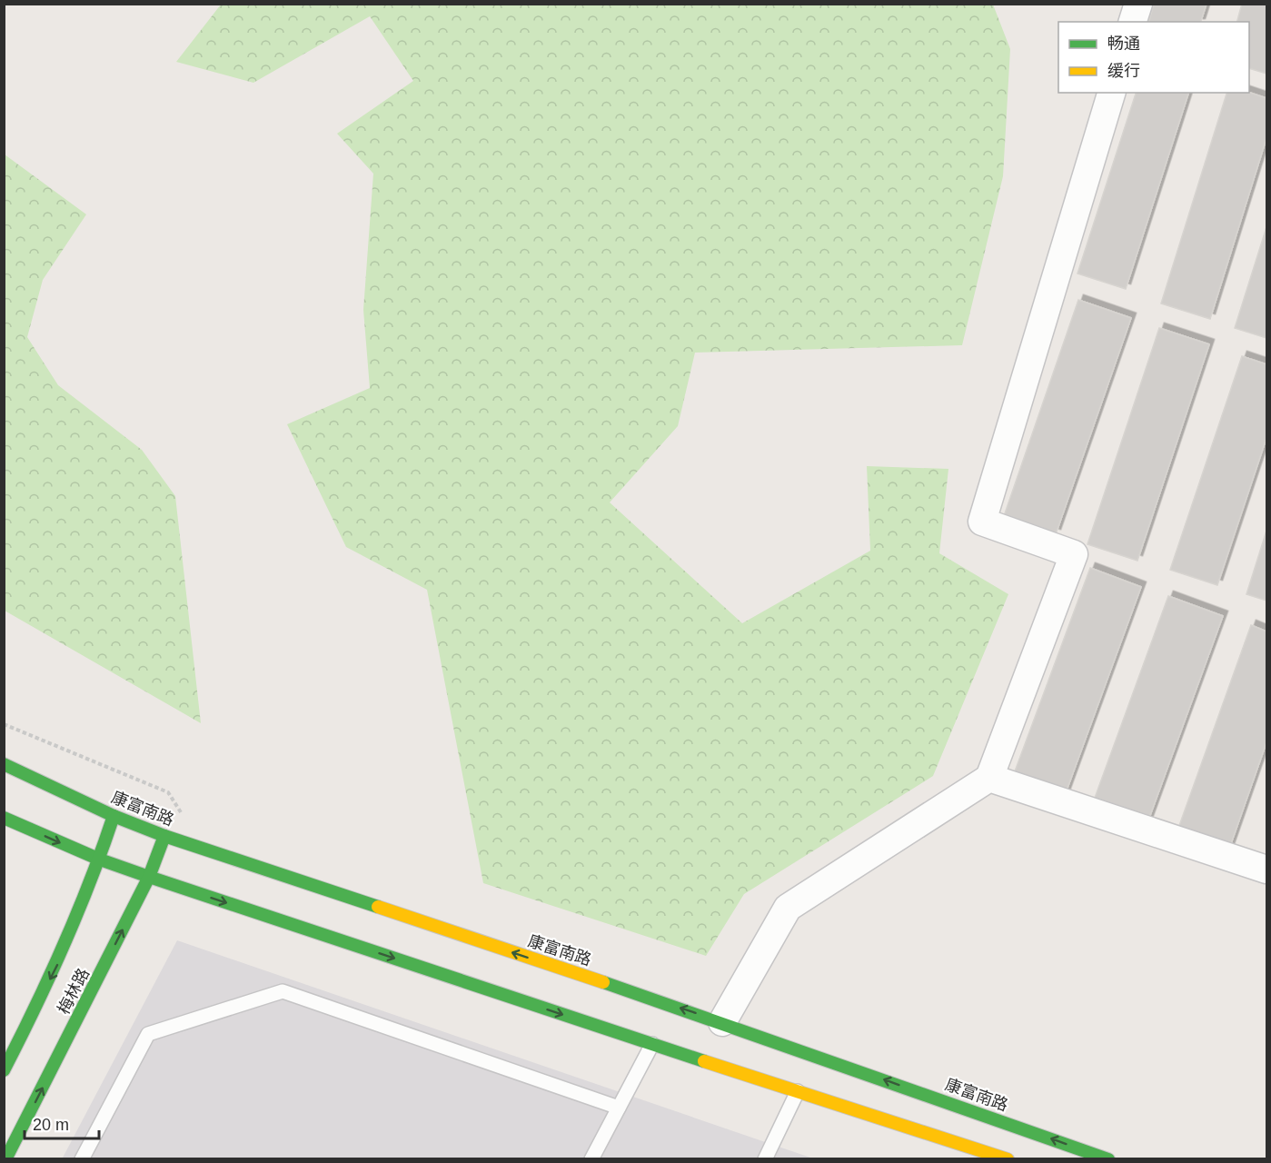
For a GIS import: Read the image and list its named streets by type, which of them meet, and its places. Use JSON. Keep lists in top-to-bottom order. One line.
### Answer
{"streets":{"main road":["康富南路","梅林路"]},"crossings":[["康富南路","梅林路"]],"legend":["畅通","缓行"],"scale_bar":"20 m"}
